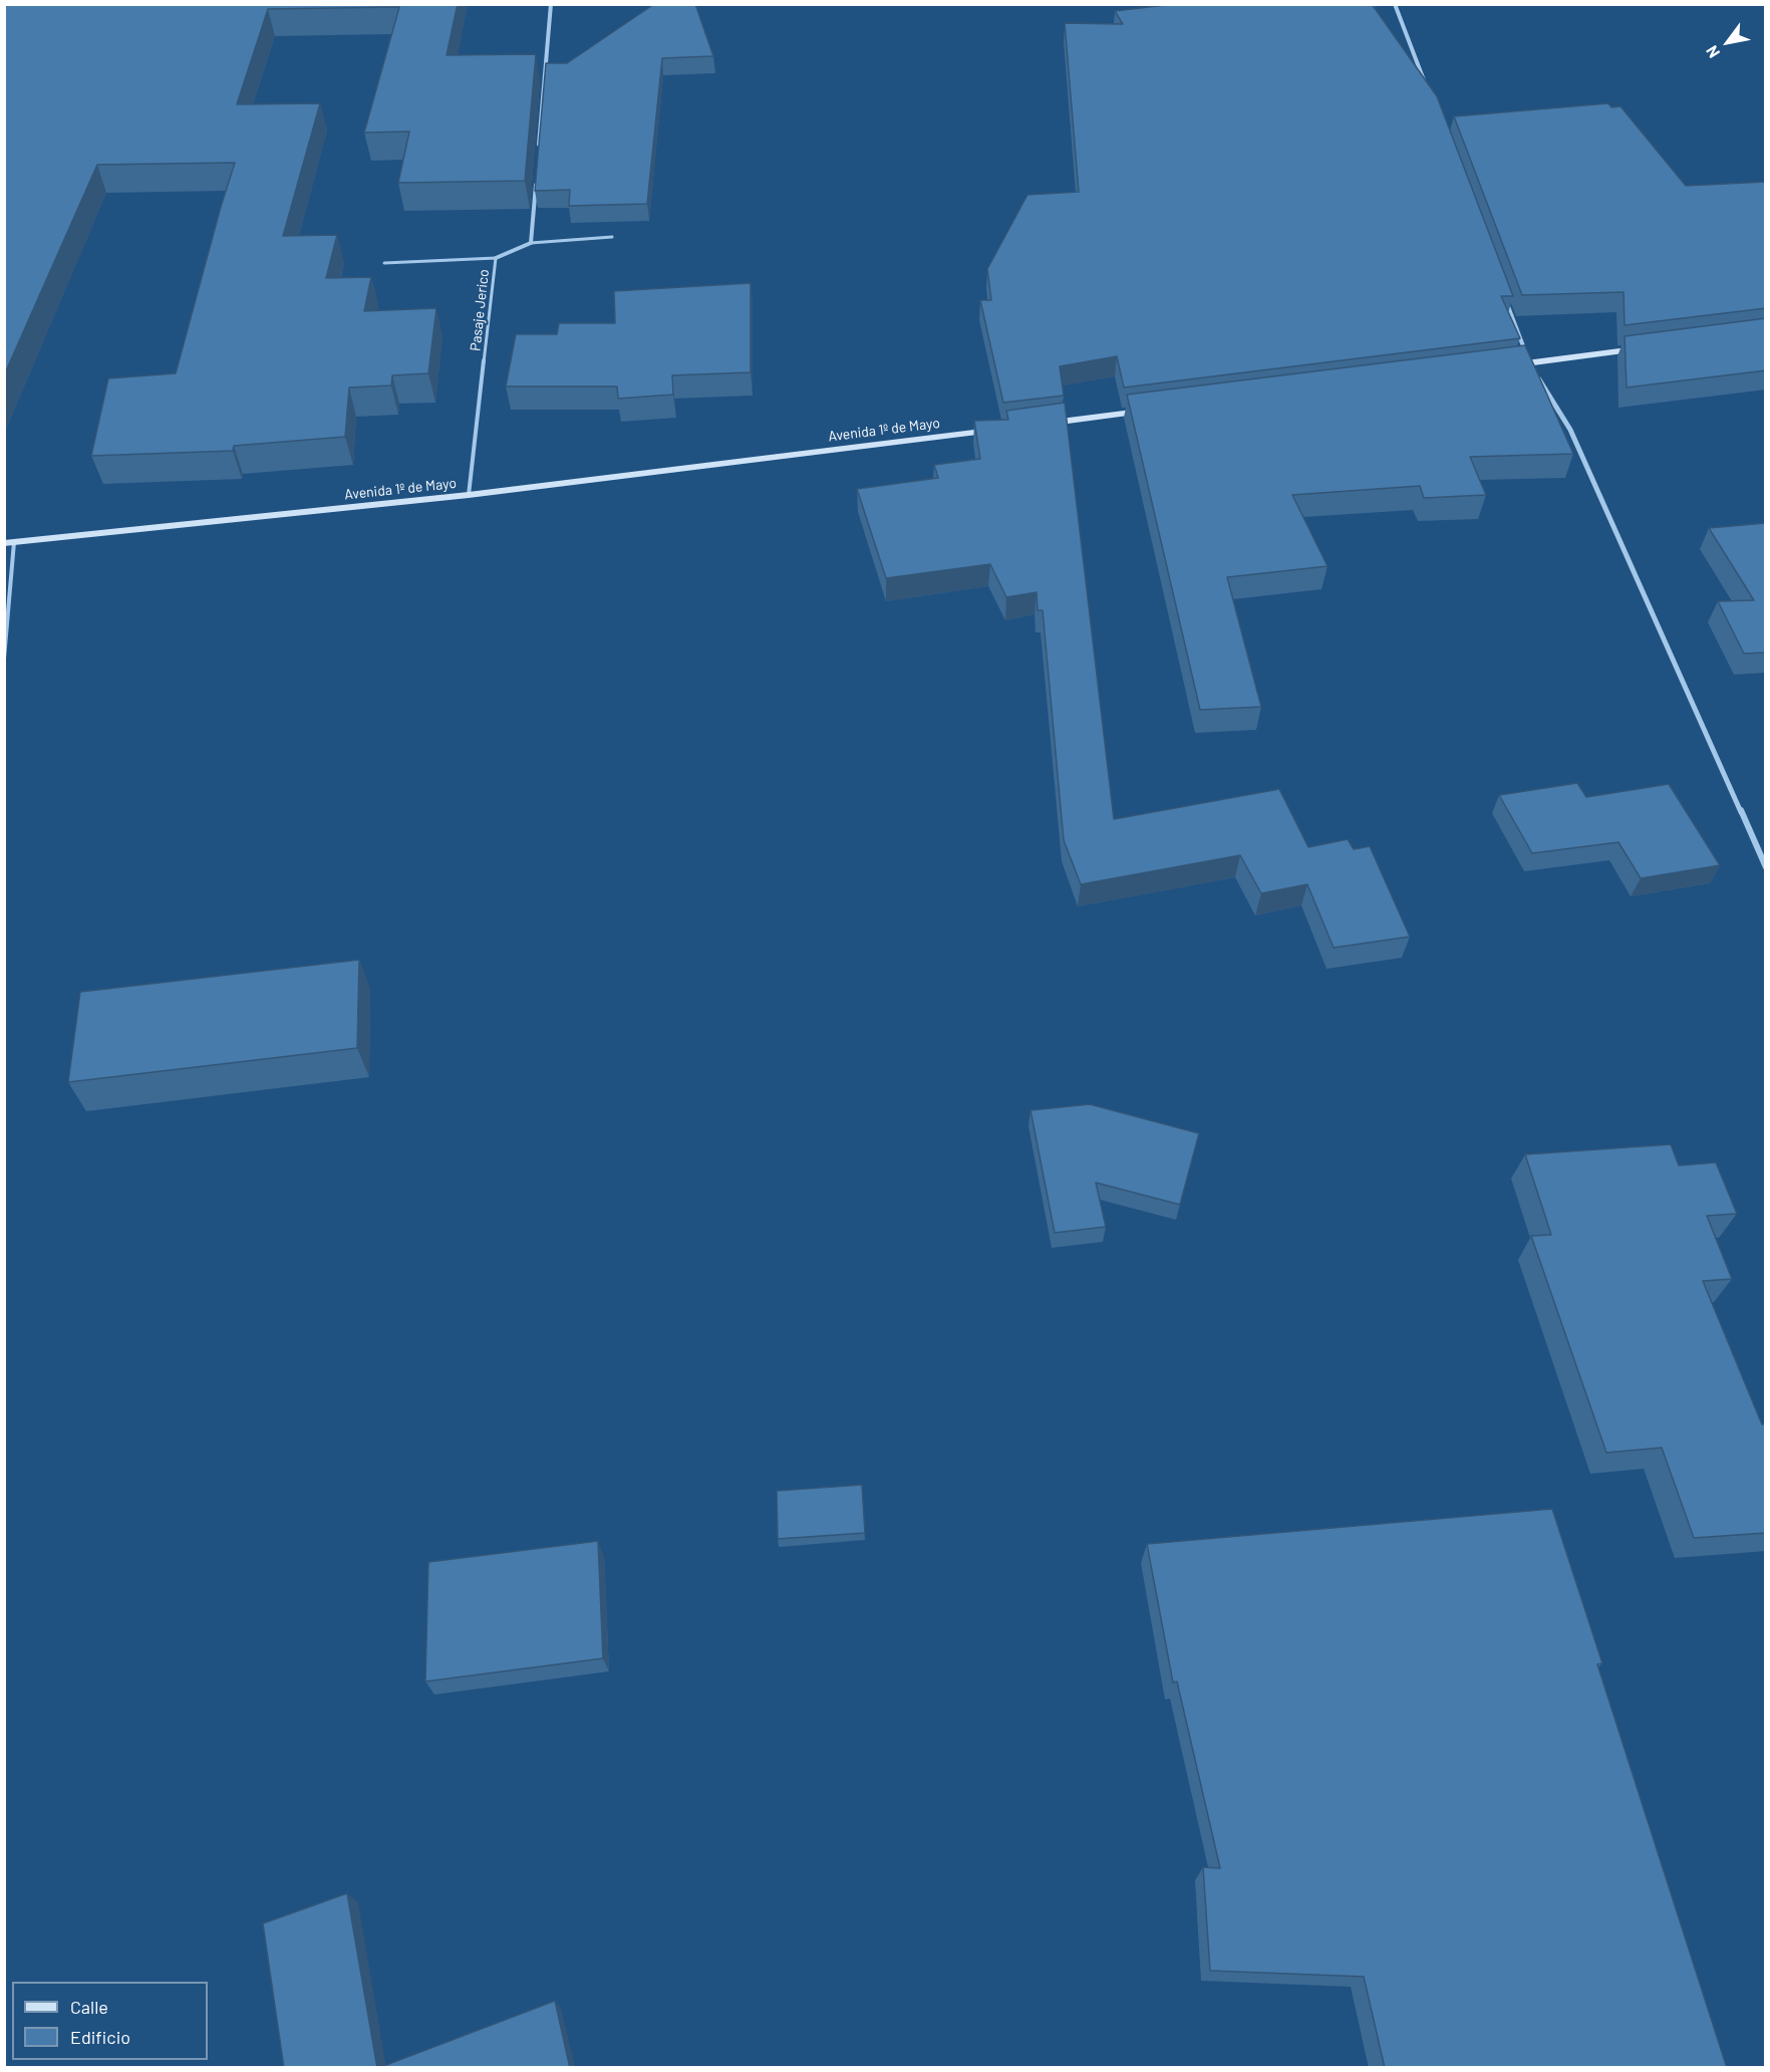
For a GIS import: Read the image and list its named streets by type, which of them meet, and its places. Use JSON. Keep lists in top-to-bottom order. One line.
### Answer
{"streets":{"main road":["Avenida 1º de Mayo"],"street":["Pasaje Jerico"]},"crossings":[["Pasaje Jerico","Avenida 1º de Mayo"]],"legend":["Calle","Edificio"],"north":"bottom left"}
